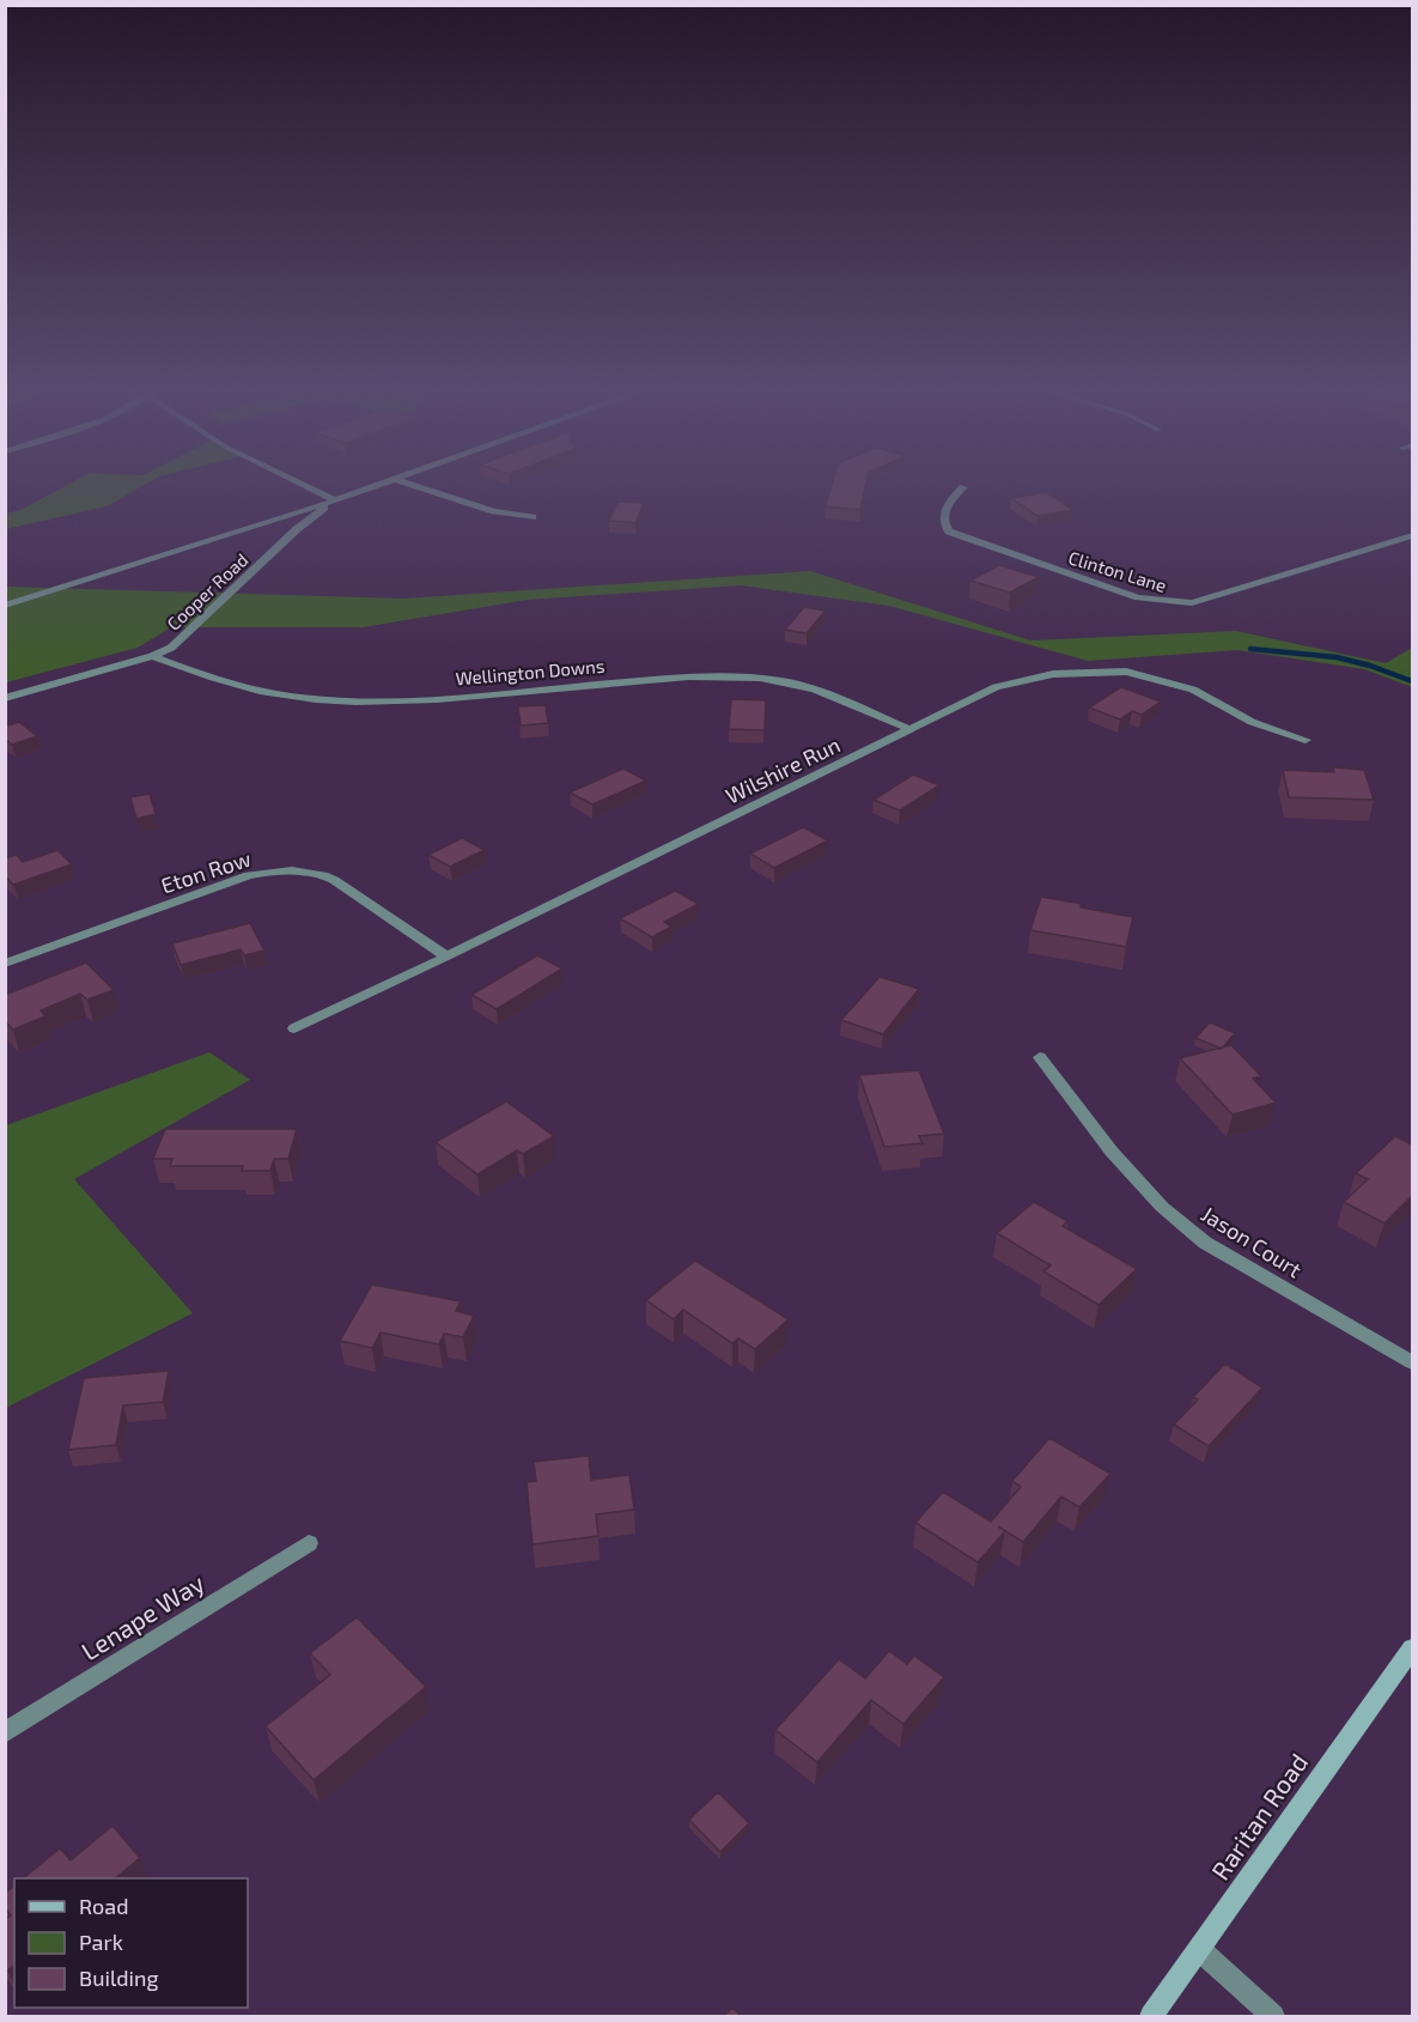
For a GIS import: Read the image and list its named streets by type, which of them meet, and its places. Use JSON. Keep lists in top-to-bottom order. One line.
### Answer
{"streets":{"street":["Clinton Lane","Cooper Road","Wellington Downs","Wilshire Run","Eton Row","Jason Court","Lenape Way","Raritan Road"]},"crossings":[["Cooper Road","Wellington Downs"],["Wellington Downs","Wilshire Run"],["Wilshire Run","Eton Row"]],"legend":["Road","Park","Building"]}
